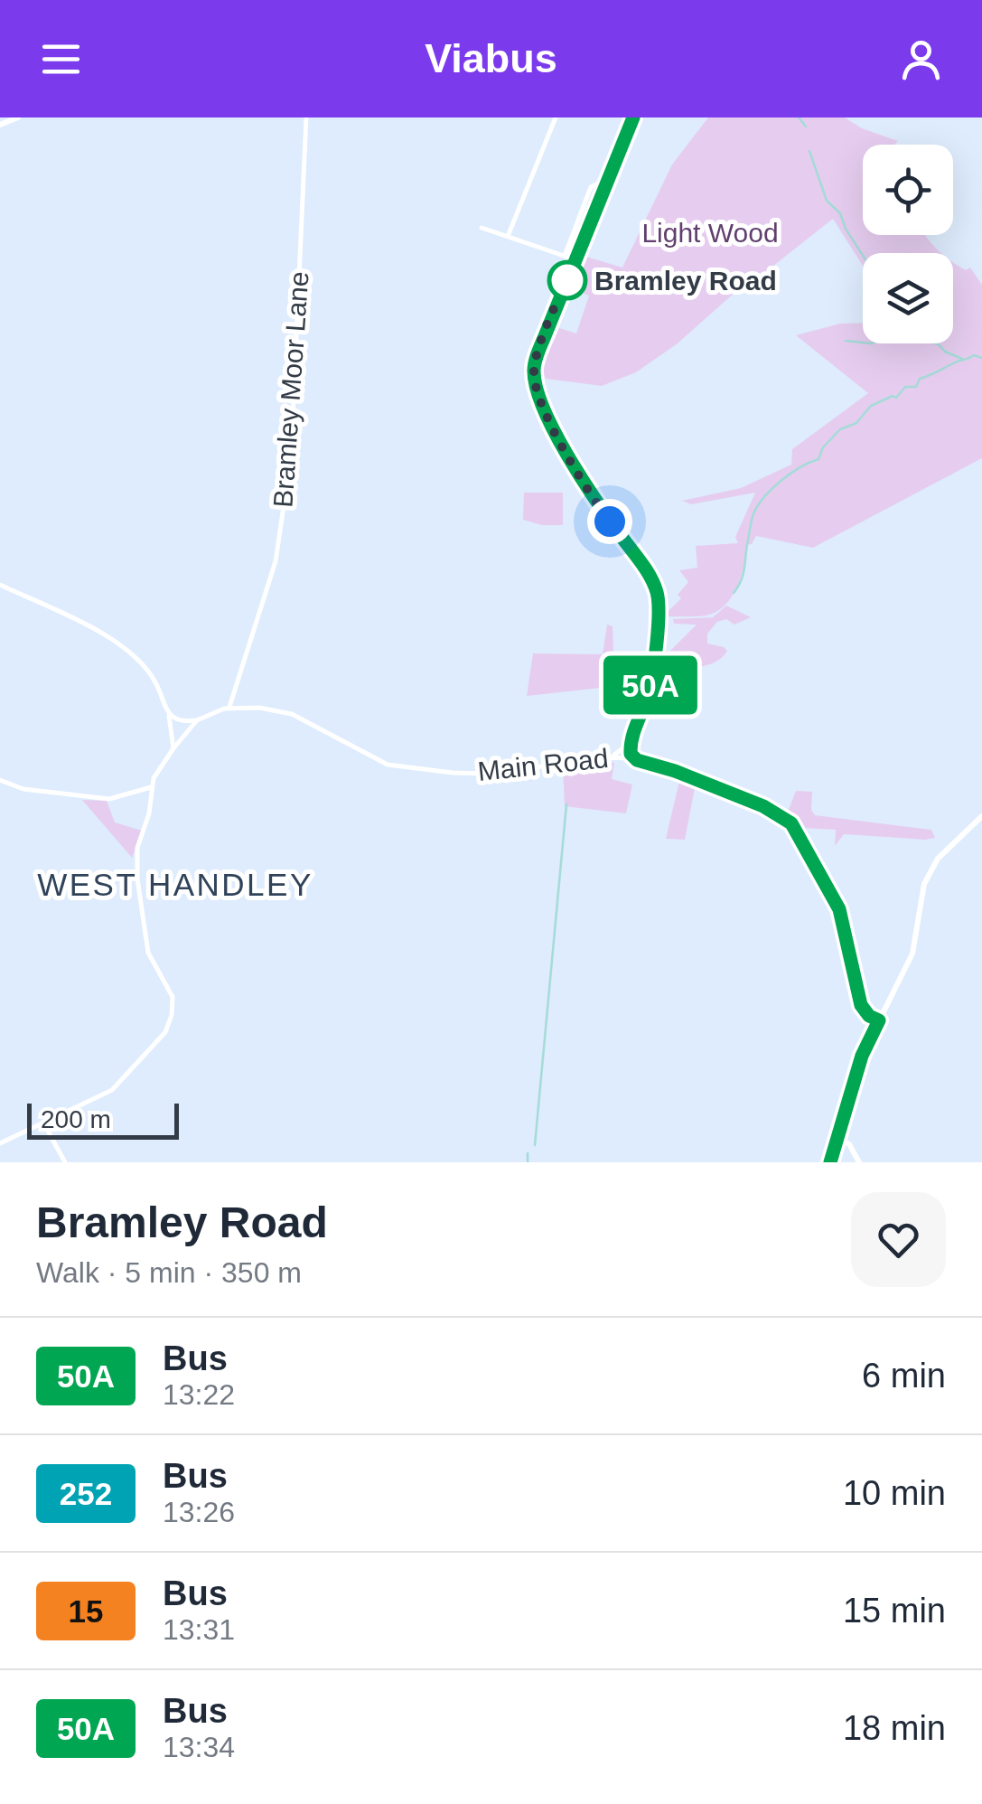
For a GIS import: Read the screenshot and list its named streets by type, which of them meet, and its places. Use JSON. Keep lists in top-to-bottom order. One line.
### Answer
{"streets":{"street":["Bramley Moor Lane","Main Road"]},"crossings":[["Bramley Moor Lane","Main Road"]],"districts":["WEST HANDLEY"],"parks":["Light Wood"],"places":["Bramley Road"],"lines":["bus line 50A"],"scale_bar":"200 m","page":{"header":"Viabus","on_map":"50A","scale":"200 m","heading":["Bramley Road","Walk · 5 min · 350 m"],"list":[{"mark":"50A","name":"Bus","note":"13:22","value":"6 min"},{"mark":"252","name":"Bus","note":"13:26","value":"10 min"},{"mark":"15","name":"Bus","note":"13:31","value":"15 min"},{"mark":"50A","name":"Bus","note":"13:34","value":"18 min"}]}}
